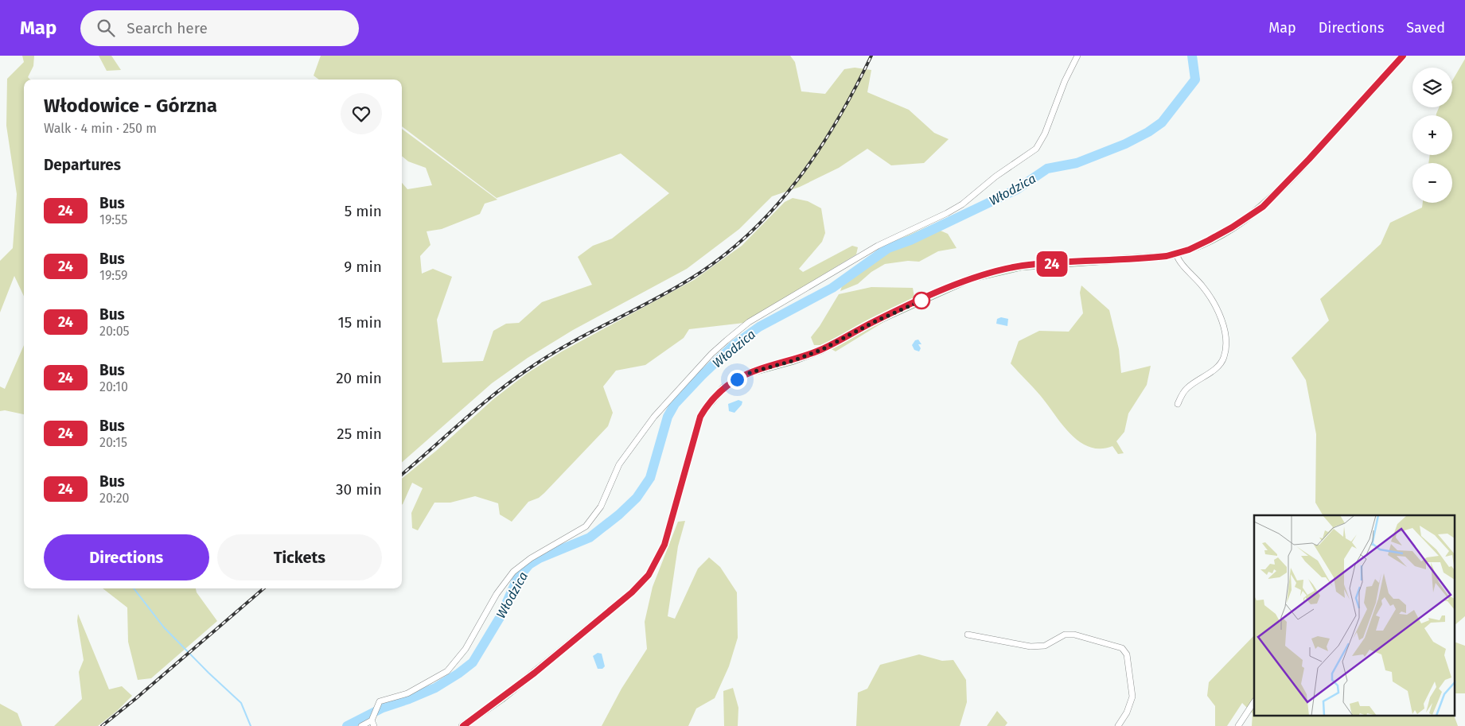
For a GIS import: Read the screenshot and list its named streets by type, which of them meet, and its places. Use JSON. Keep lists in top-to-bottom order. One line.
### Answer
{"water":["Włodzica"],"lines":["bus line 24"],"page":{"header":"Map","search":"Search here","nav":["Map","Directions","Saved"],"on_map":"24","map_buttons":["+","−"],"heading":[["Włodowice - Górzna","Walk · 4 min · 250 m"],"Departures"],"list":[{"mark":"24","name":"Bus","note":"19:55","value":"5 min"},{"mark":"24","name":"Bus","note":"19:59","value":"9 min"},{"mark":"24","name":"Bus","note":"20:05","value":"15 min"},{"mark":"24","name":"Bus","note":"20:10","value":"20 min"},{"mark":"24","name":"Bus","note":"20:15","value":"25 min"},{"mark":"24","name":"Bus","note":"20:20","value":"30 min"}],"buttons":["Directions","Tickets"]}}
